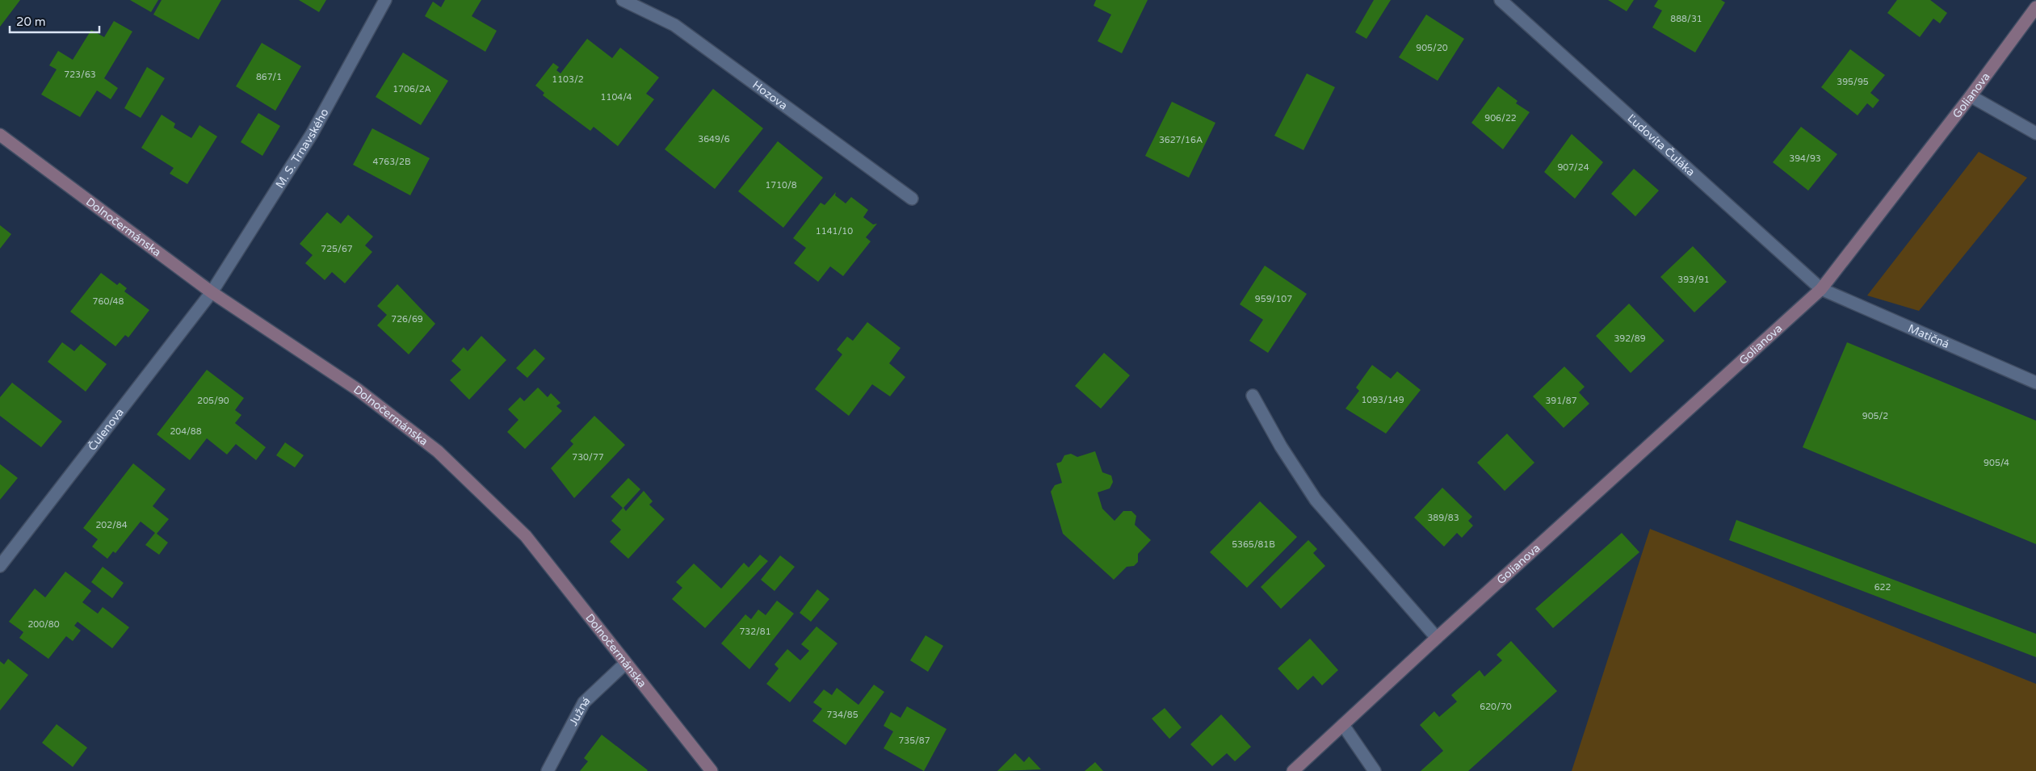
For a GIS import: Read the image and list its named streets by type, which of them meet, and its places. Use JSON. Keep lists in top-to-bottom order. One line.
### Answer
{"streets":{"street":["Hozova","Golianova","Ľudovíta Čuláka","M. S. Trnavského","Dolnočermánska","Matičná","Čulenova","Južná"]},"crossings":[["Golianova","Ľudovíta Čuláka"],["Golianova","Matičná"],["Ľudovíta Čuláka","Matičná"],["M. S. Trnavského","Dolnočermánska"],["M. S. Trnavského","Čulenova"],["Dolnočermánska","Čulenova"],["Dolnočermánska","Južná"]],"house_numbers":["888/31","905/20","723/63","867/1","1103/2","395/95","1706/2A","1104/4","906/22","3649/6","3627/16A","394/93","4763/2B","907/24","1710/8","1141/10","725/67","393/91","959/107","760/48","726/69","392/89","1093/149","205/90","391/87","905/2","204/88","730/77","905/4","389/83","202/84","5365/81B","622","200/80","732/81","620/70","734/85","735/87"],"scale_bar":"20 m"}
